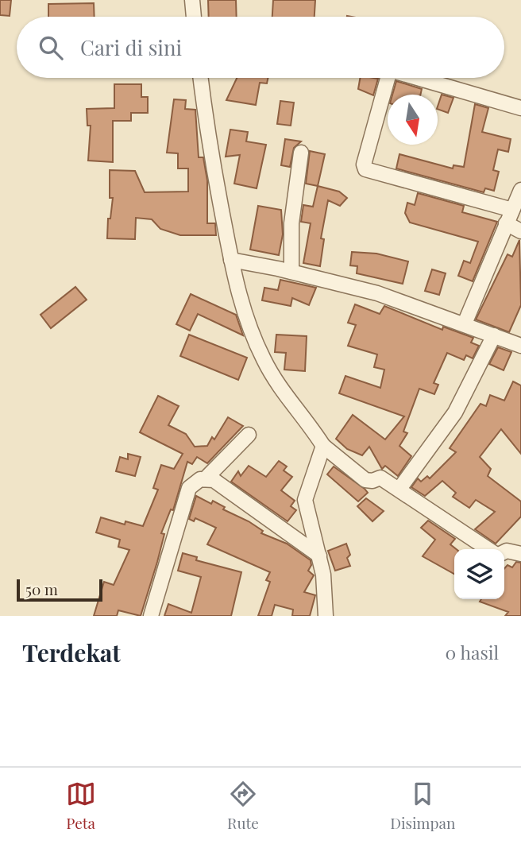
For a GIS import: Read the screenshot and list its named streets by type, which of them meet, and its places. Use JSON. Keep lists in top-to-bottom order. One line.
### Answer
{"scale_bar":"50 m","north":"bottom","page":{"search":"Cari di sini","scale":"50 m","heading":["Terdekat","0 hasil"],"nav":["Peta","Rute","Disimpan"]}}
